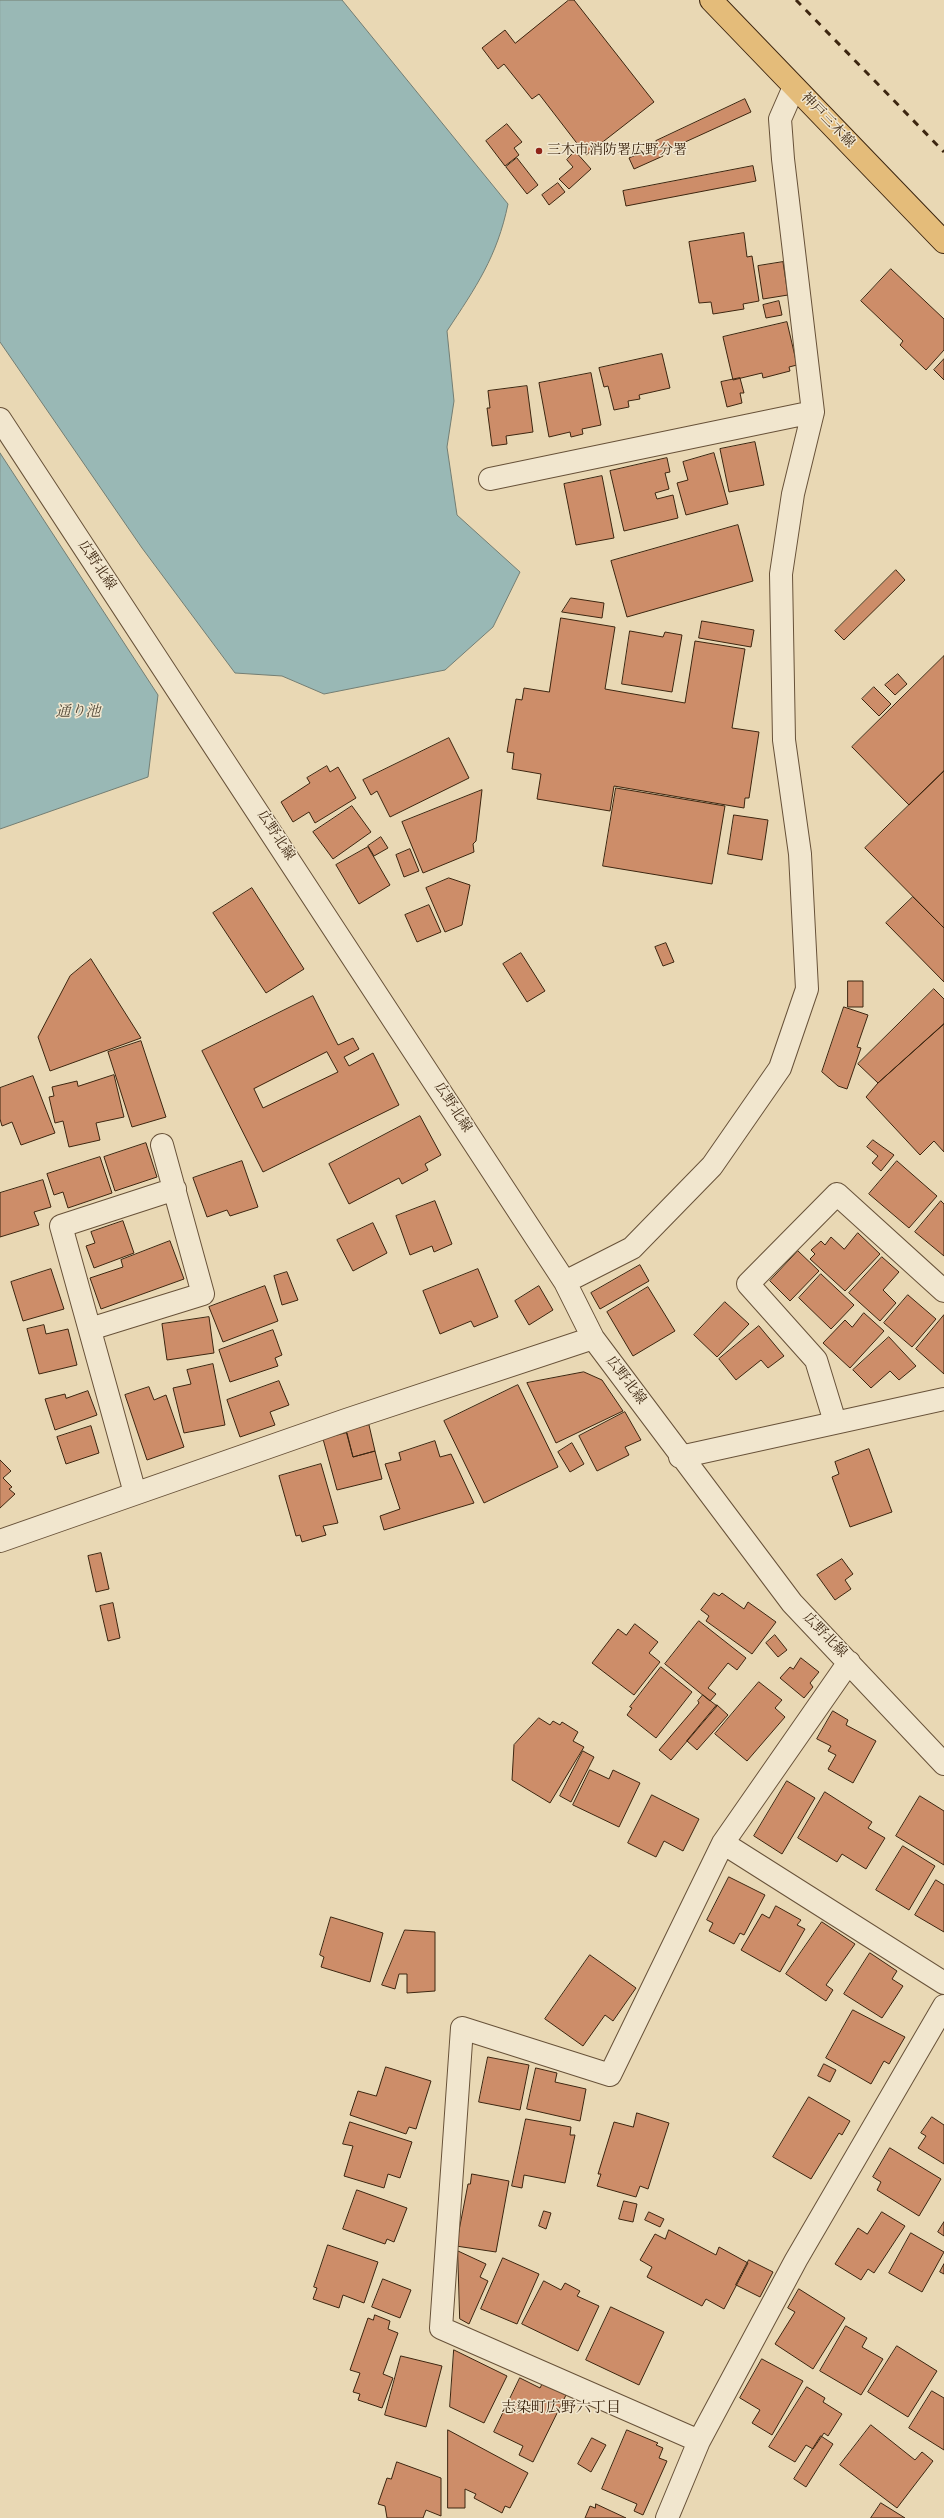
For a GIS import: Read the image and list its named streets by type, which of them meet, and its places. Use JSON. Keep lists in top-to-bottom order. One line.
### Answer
{"streets":{"main road":["神戸三木線"],"street":["広野北線"]},"districts":["志染町広野六丁目"],"water":["通り池"],"places":["三木市消防署広野分署"]}
